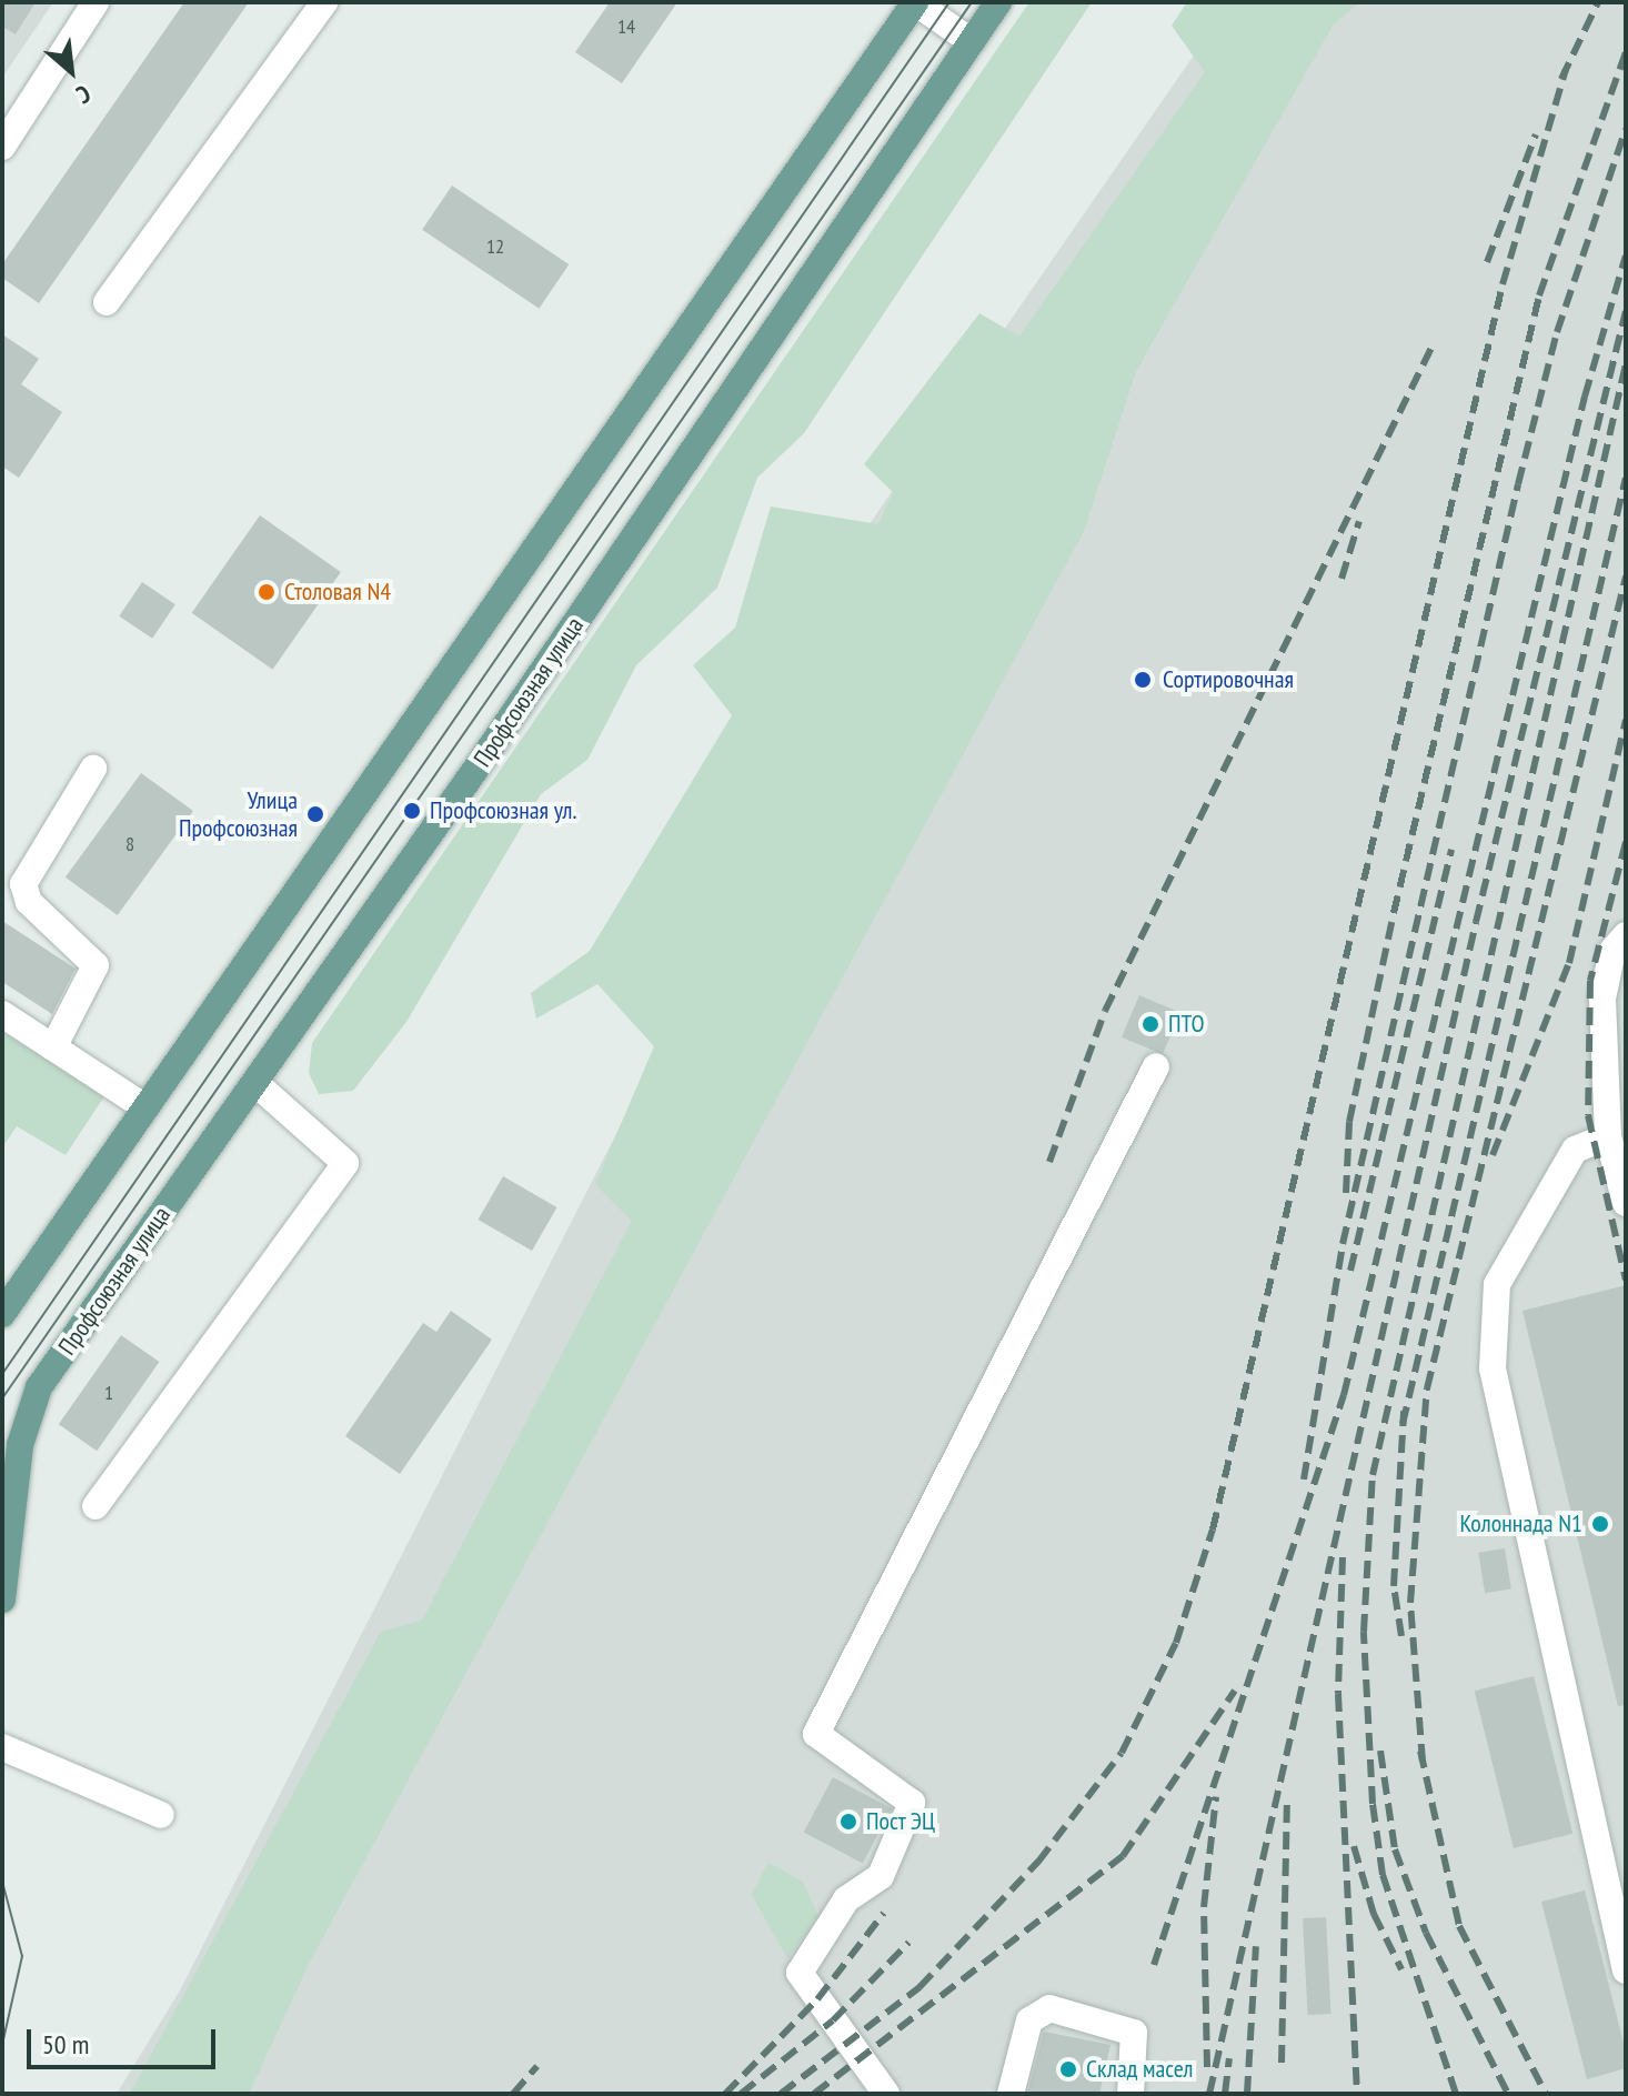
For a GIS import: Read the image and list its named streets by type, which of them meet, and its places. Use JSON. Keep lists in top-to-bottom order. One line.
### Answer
{"streets":{"main road":["Профсоюзная улица"]},"places":["Столовая N4","Сортировочная","Профсоюзная ул.","Улица Профсоюзная","ПТО","Колоннада N1","Пост ЭЦ","Склад масел"],"house_numbers":["14","12","8","1"],"scale_bar":"50 m","north":"bottom right"}
